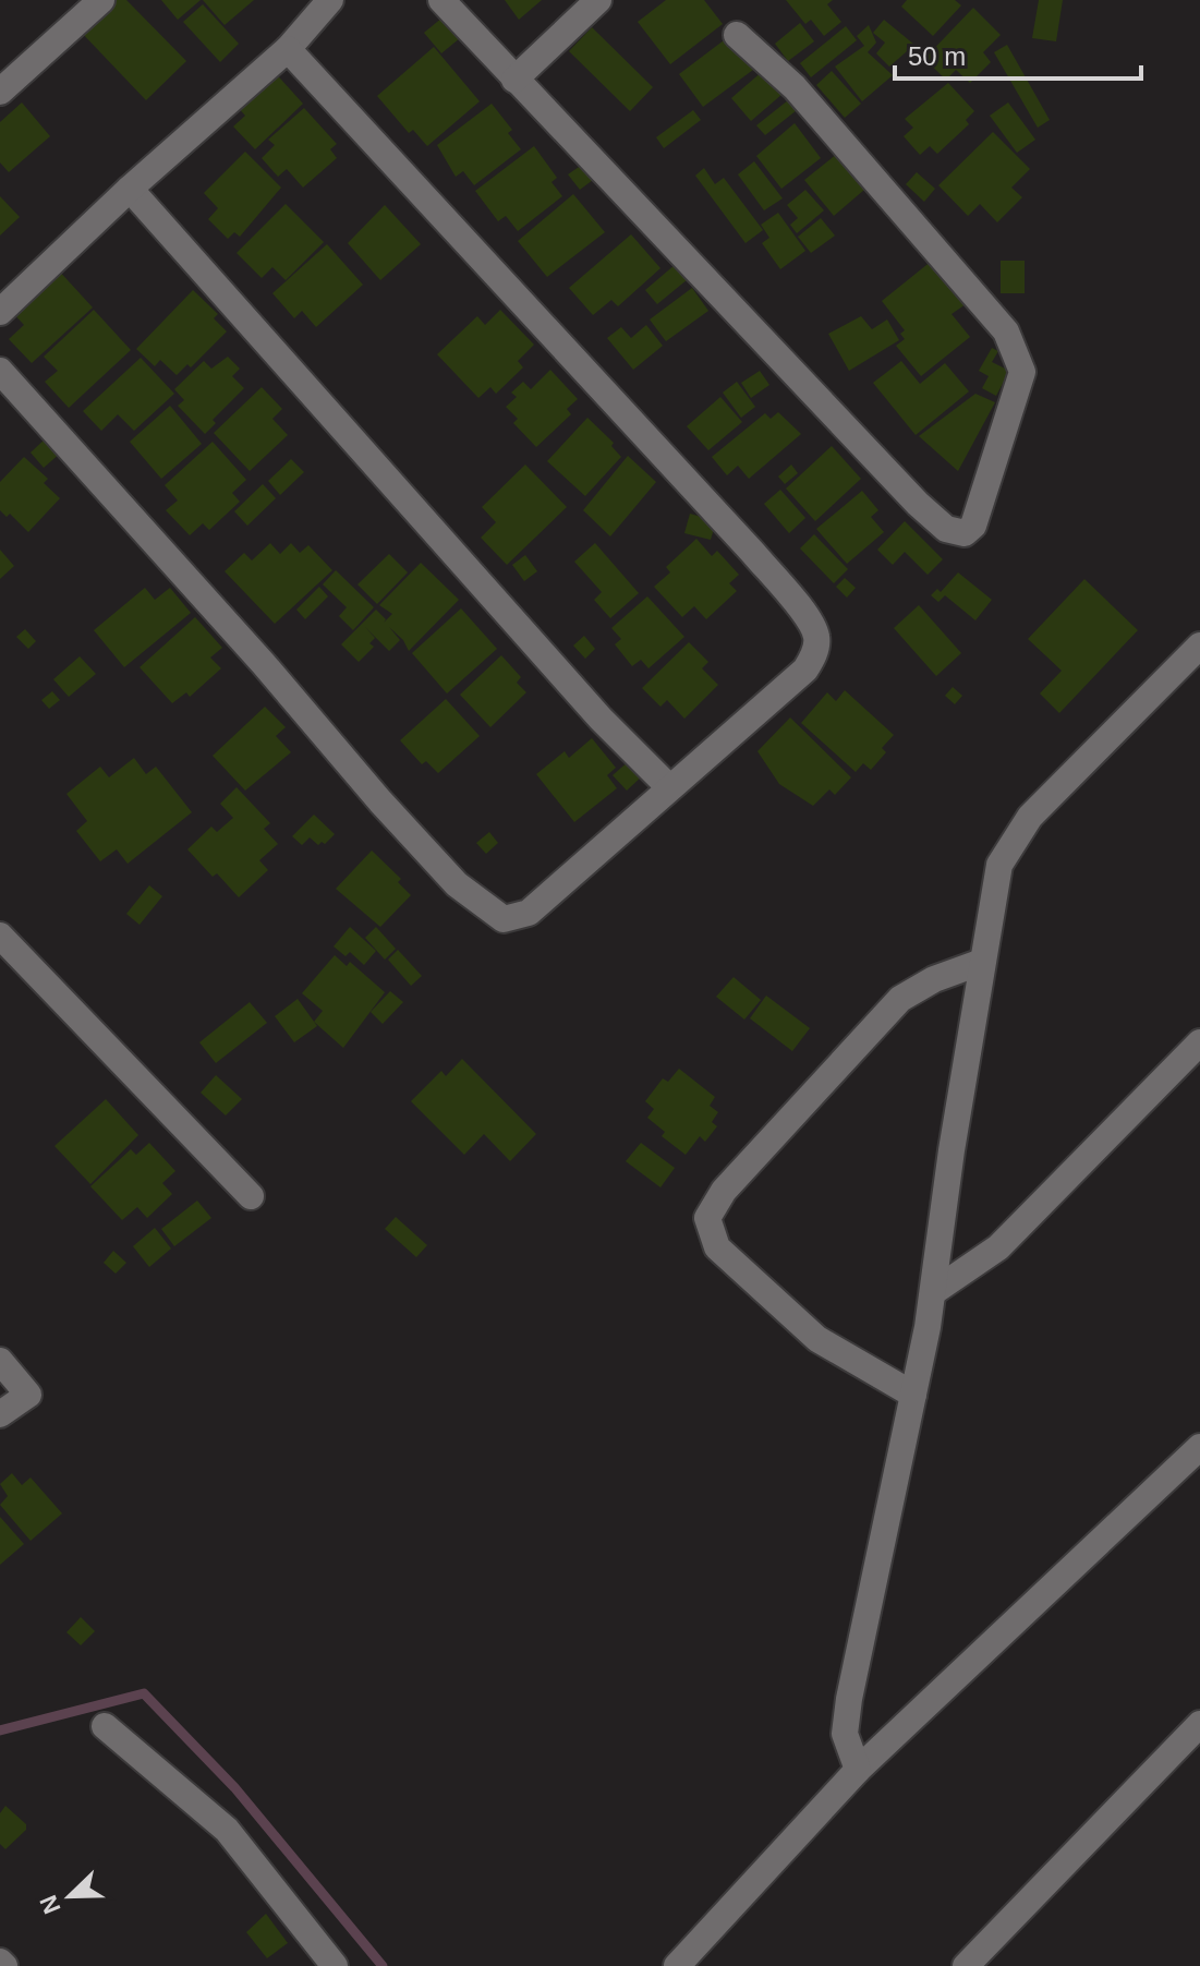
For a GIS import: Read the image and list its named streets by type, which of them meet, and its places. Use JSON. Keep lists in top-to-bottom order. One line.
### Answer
{"scale_bar":"50 m","north":"bottom left"}
